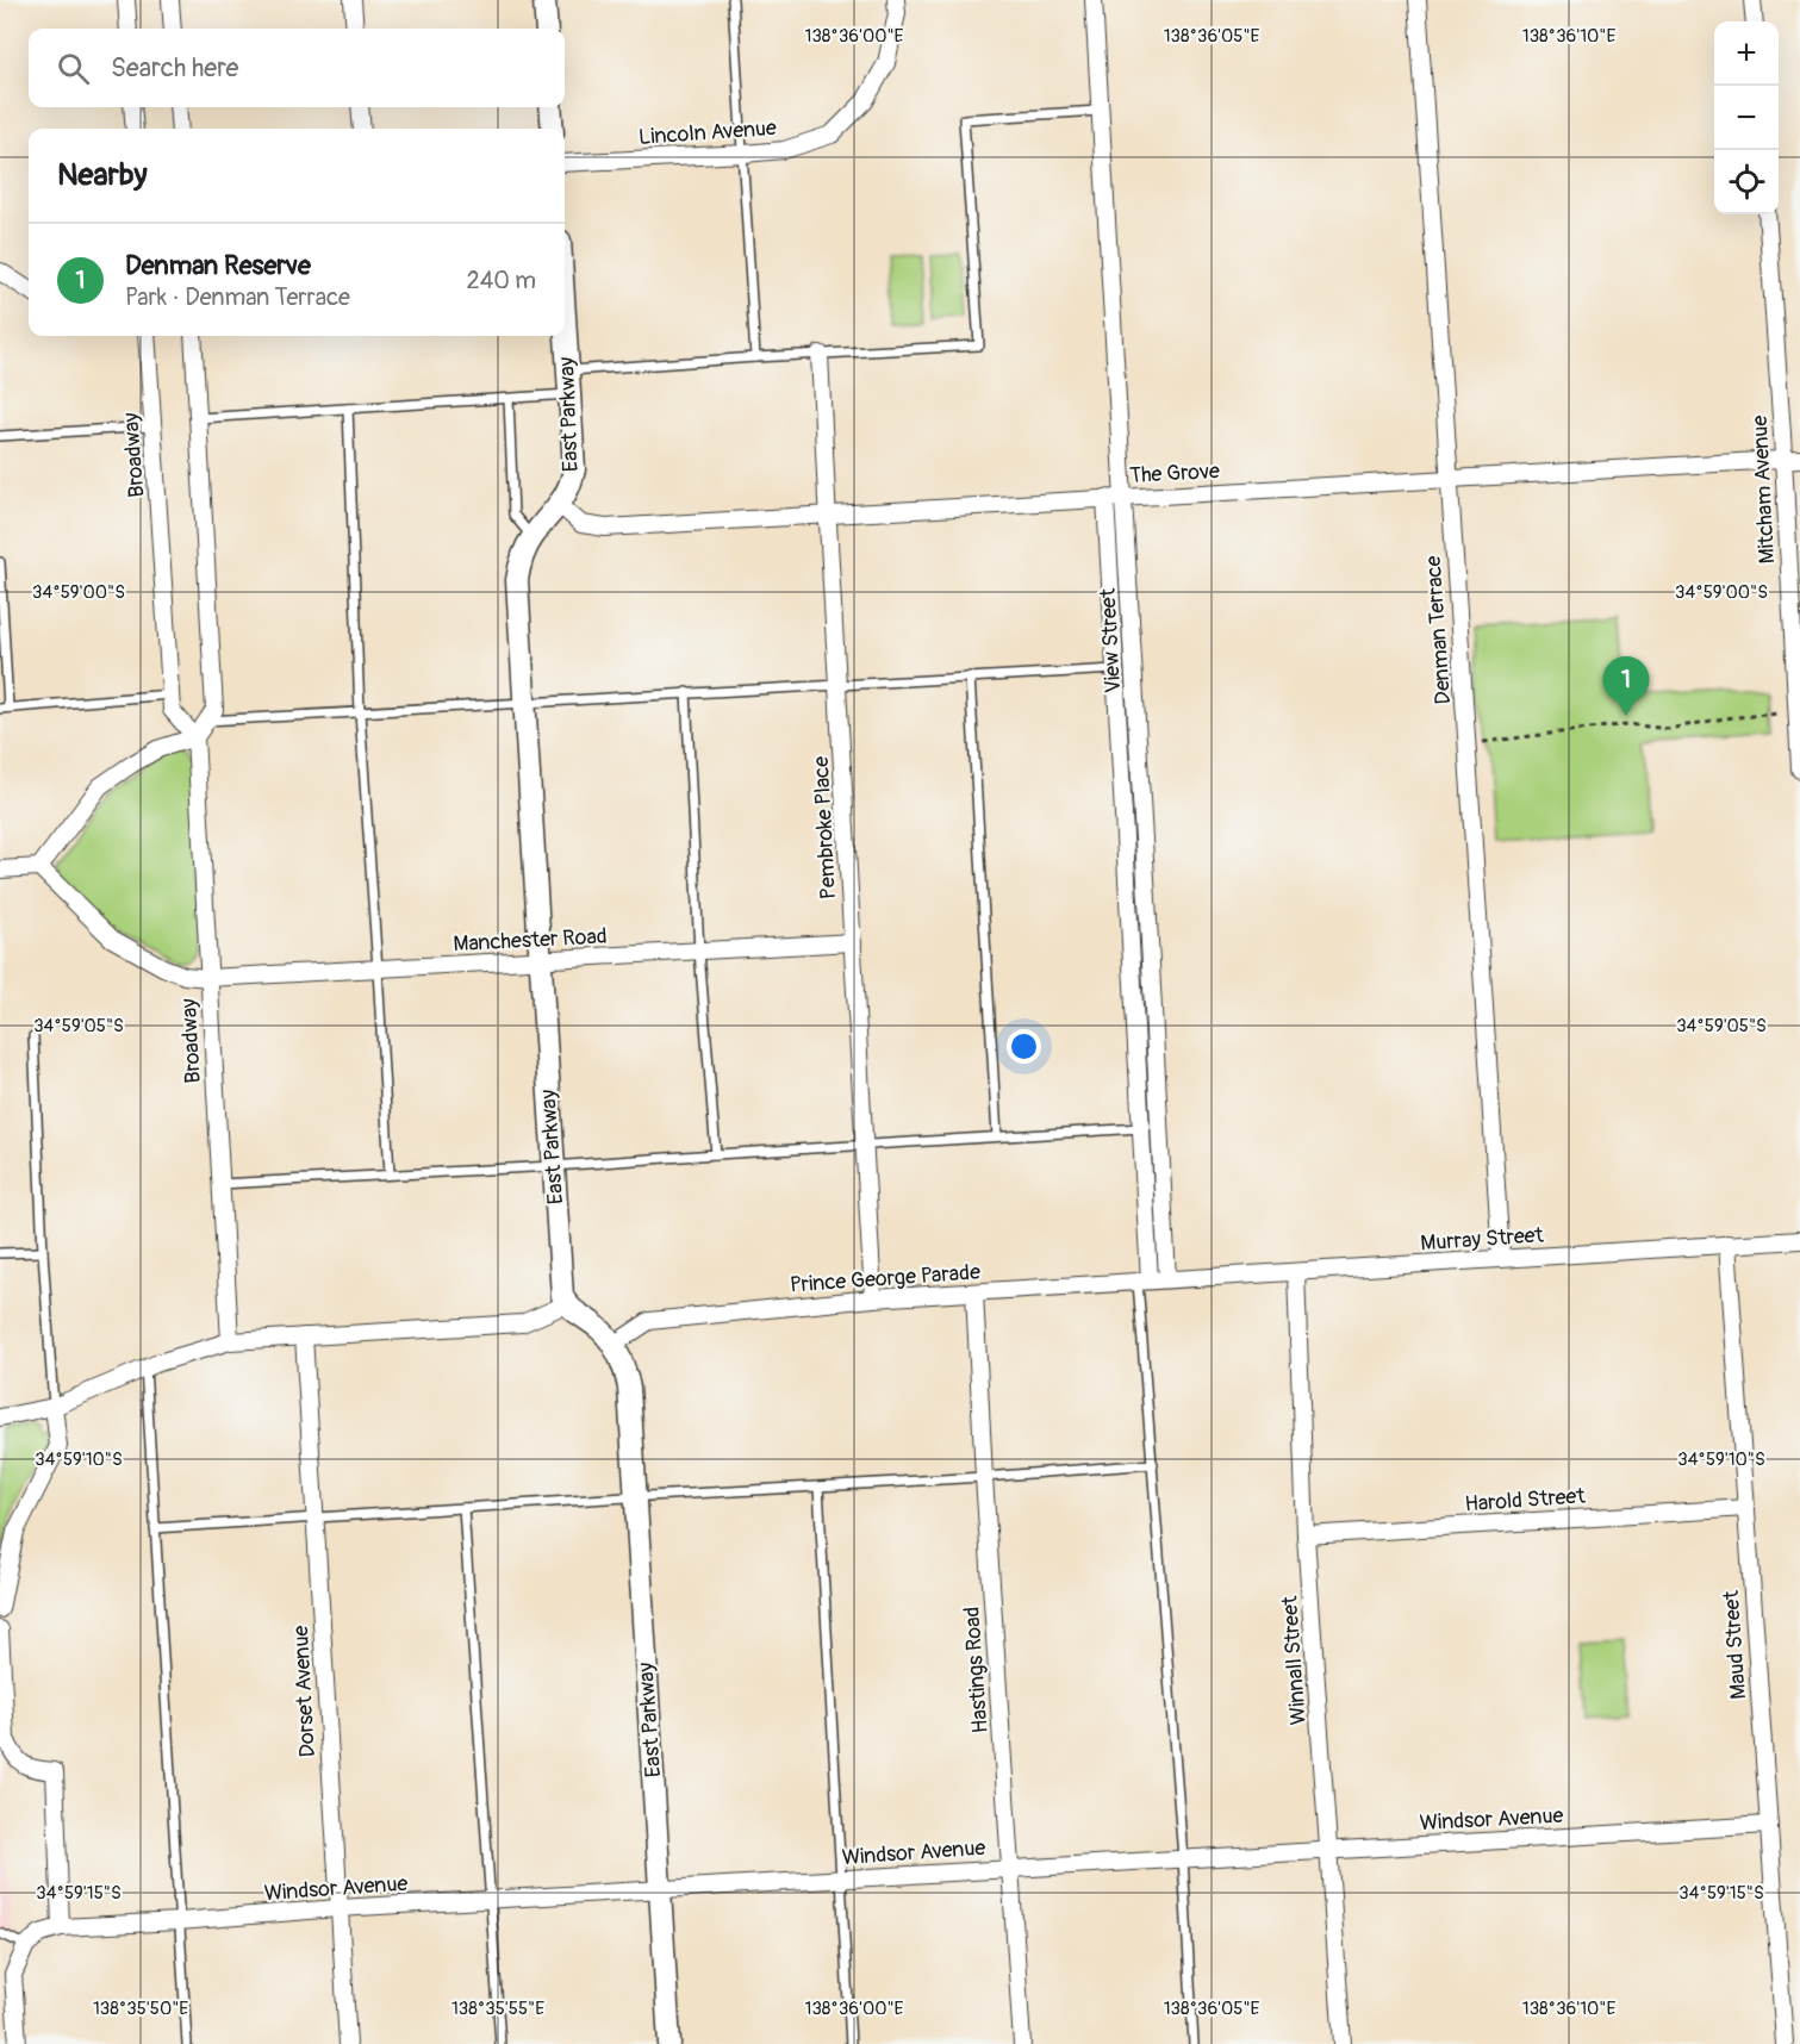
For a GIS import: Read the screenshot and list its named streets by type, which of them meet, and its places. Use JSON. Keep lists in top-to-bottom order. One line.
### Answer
{"streets":{"street":["Lincoln Avenue","East Parkway","Broadway","The Grove","Mitcham Avenue","Denman Terrace","View Street","Pembroke Place","Manchester Road","Murray Street","Prince George Parade","Harold Street","Maud Street","Winnall Street","Hastings Road","Dorset Avenue","Windsor Avenue"]},"crossings":[["East Parkway","The Grove"],["East Parkway","Manchester Road"],["East Parkway","Prince George Parade"],["East Parkway","Windsor Avenue"],["Broadway","Manchester Road"],["The Grove","Mitcham Avenue"],["The Grove","Denman Terrace"],["The Grove","View Street"],["The Grove","Pembroke Place"],["Denman Terrace","Murray Street"],["View Street","Murray Street"],["View Street","Prince George Parade"],["Pembroke Place","Manchester Road"],["Pembroke Place","Prince George Parade"],["Murray Street","Prince George Parade"],["Murray Street","Maud Street"],["Murray Street","Winnall Street"],["Prince George Parade","Hastings Road"],["Harold Street","Maud Street"],["Harold Street","Winnall Street"],["Maud Street","Windsor Avenue"],["Winnall Street","Windsor Avenue"],["Hastings Road","Windsor Avenue"],["Dorset Avenue","Windsor Avenue"]],"page":{"map_buttons":["+","−"],"search":"Search here","heading":"Nearby","list":[{"mark":"1","name":"Denman Reserve","note":"Park · Denman Terrace","value":"240 m"}],"pins":"1"},"coordinates":["138°36'00\"E","138°36'05\"E","138°36'10\"E","34°59'00\"S","34°59'05\"S","34°59'10\"S","34°59'15\"S","138°35'50\"E","138°35'55\"E"]}
